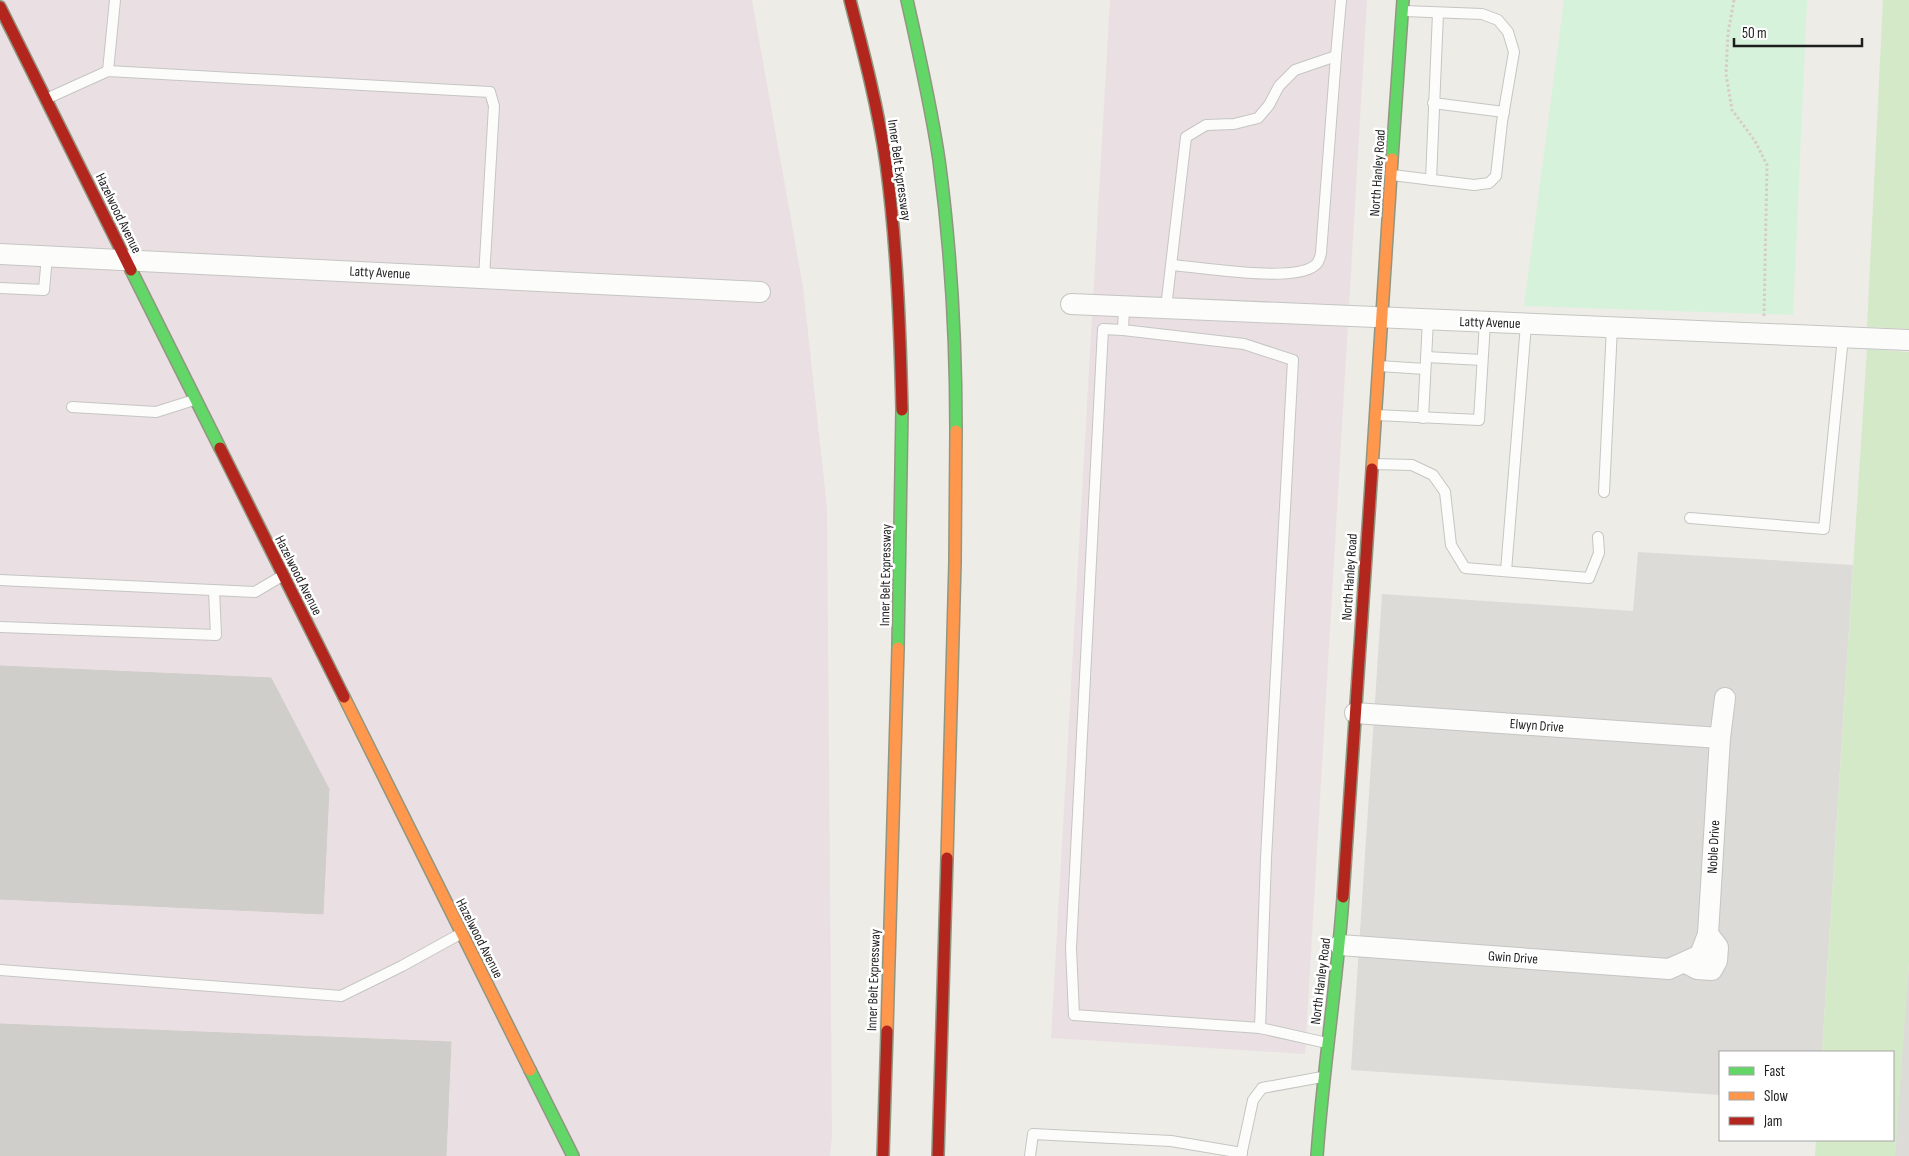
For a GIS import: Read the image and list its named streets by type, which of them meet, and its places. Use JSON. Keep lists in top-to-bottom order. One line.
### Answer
{"streets":{"main road":["Inner Belt Expressway","North Hanley Road","Hazelwood Avenue"],"street":["Latty Avenue","Elwyn Drive","Noble Drive","Gwin Drive"]},"crossings":[["North Hanley Road","Latty Avenue"],["North Hanley Road","Elwyn Drive"],["North Hanley Road","Gwin Drive"],["Hazelwood Avenue","Latty Avenue"],["Elwyn Drive","Noble Drive"],["Noble Drive","Gwin Drive"]],"legend":["Fast","Slow","Jam"],"scale_bar":"50 m"}
